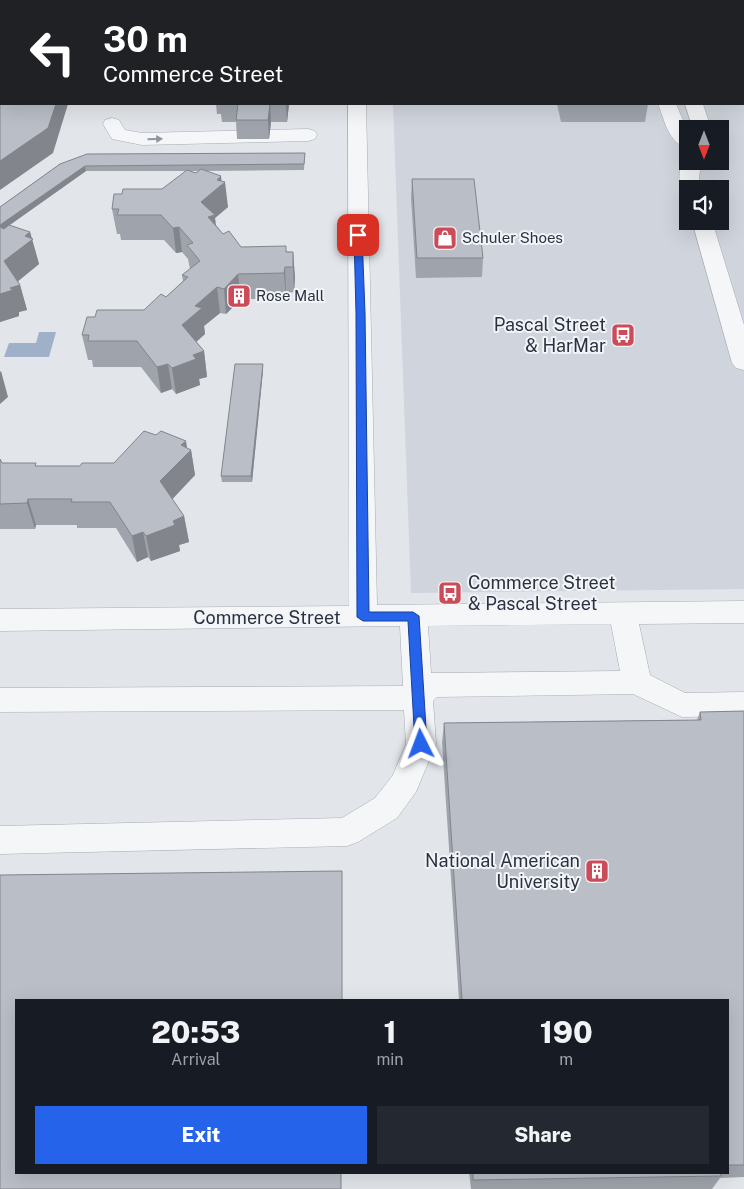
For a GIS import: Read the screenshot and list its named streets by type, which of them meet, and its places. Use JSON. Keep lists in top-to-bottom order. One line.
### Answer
{"streets":{"street":["Commerce Street"]},"places":{"shop":["Schuler Shoes"],"building":["Rose Mall","National American University"],"bus stop":["Pascal Street & HarMar","Commerce Street & Pascal Street"]},"north":"bottom","page":{"turn":["30 m","Commerce Street"],"eta":["20:53","Arrival","1","min","190","m"],"buttons":["Exit","Share"]}}
